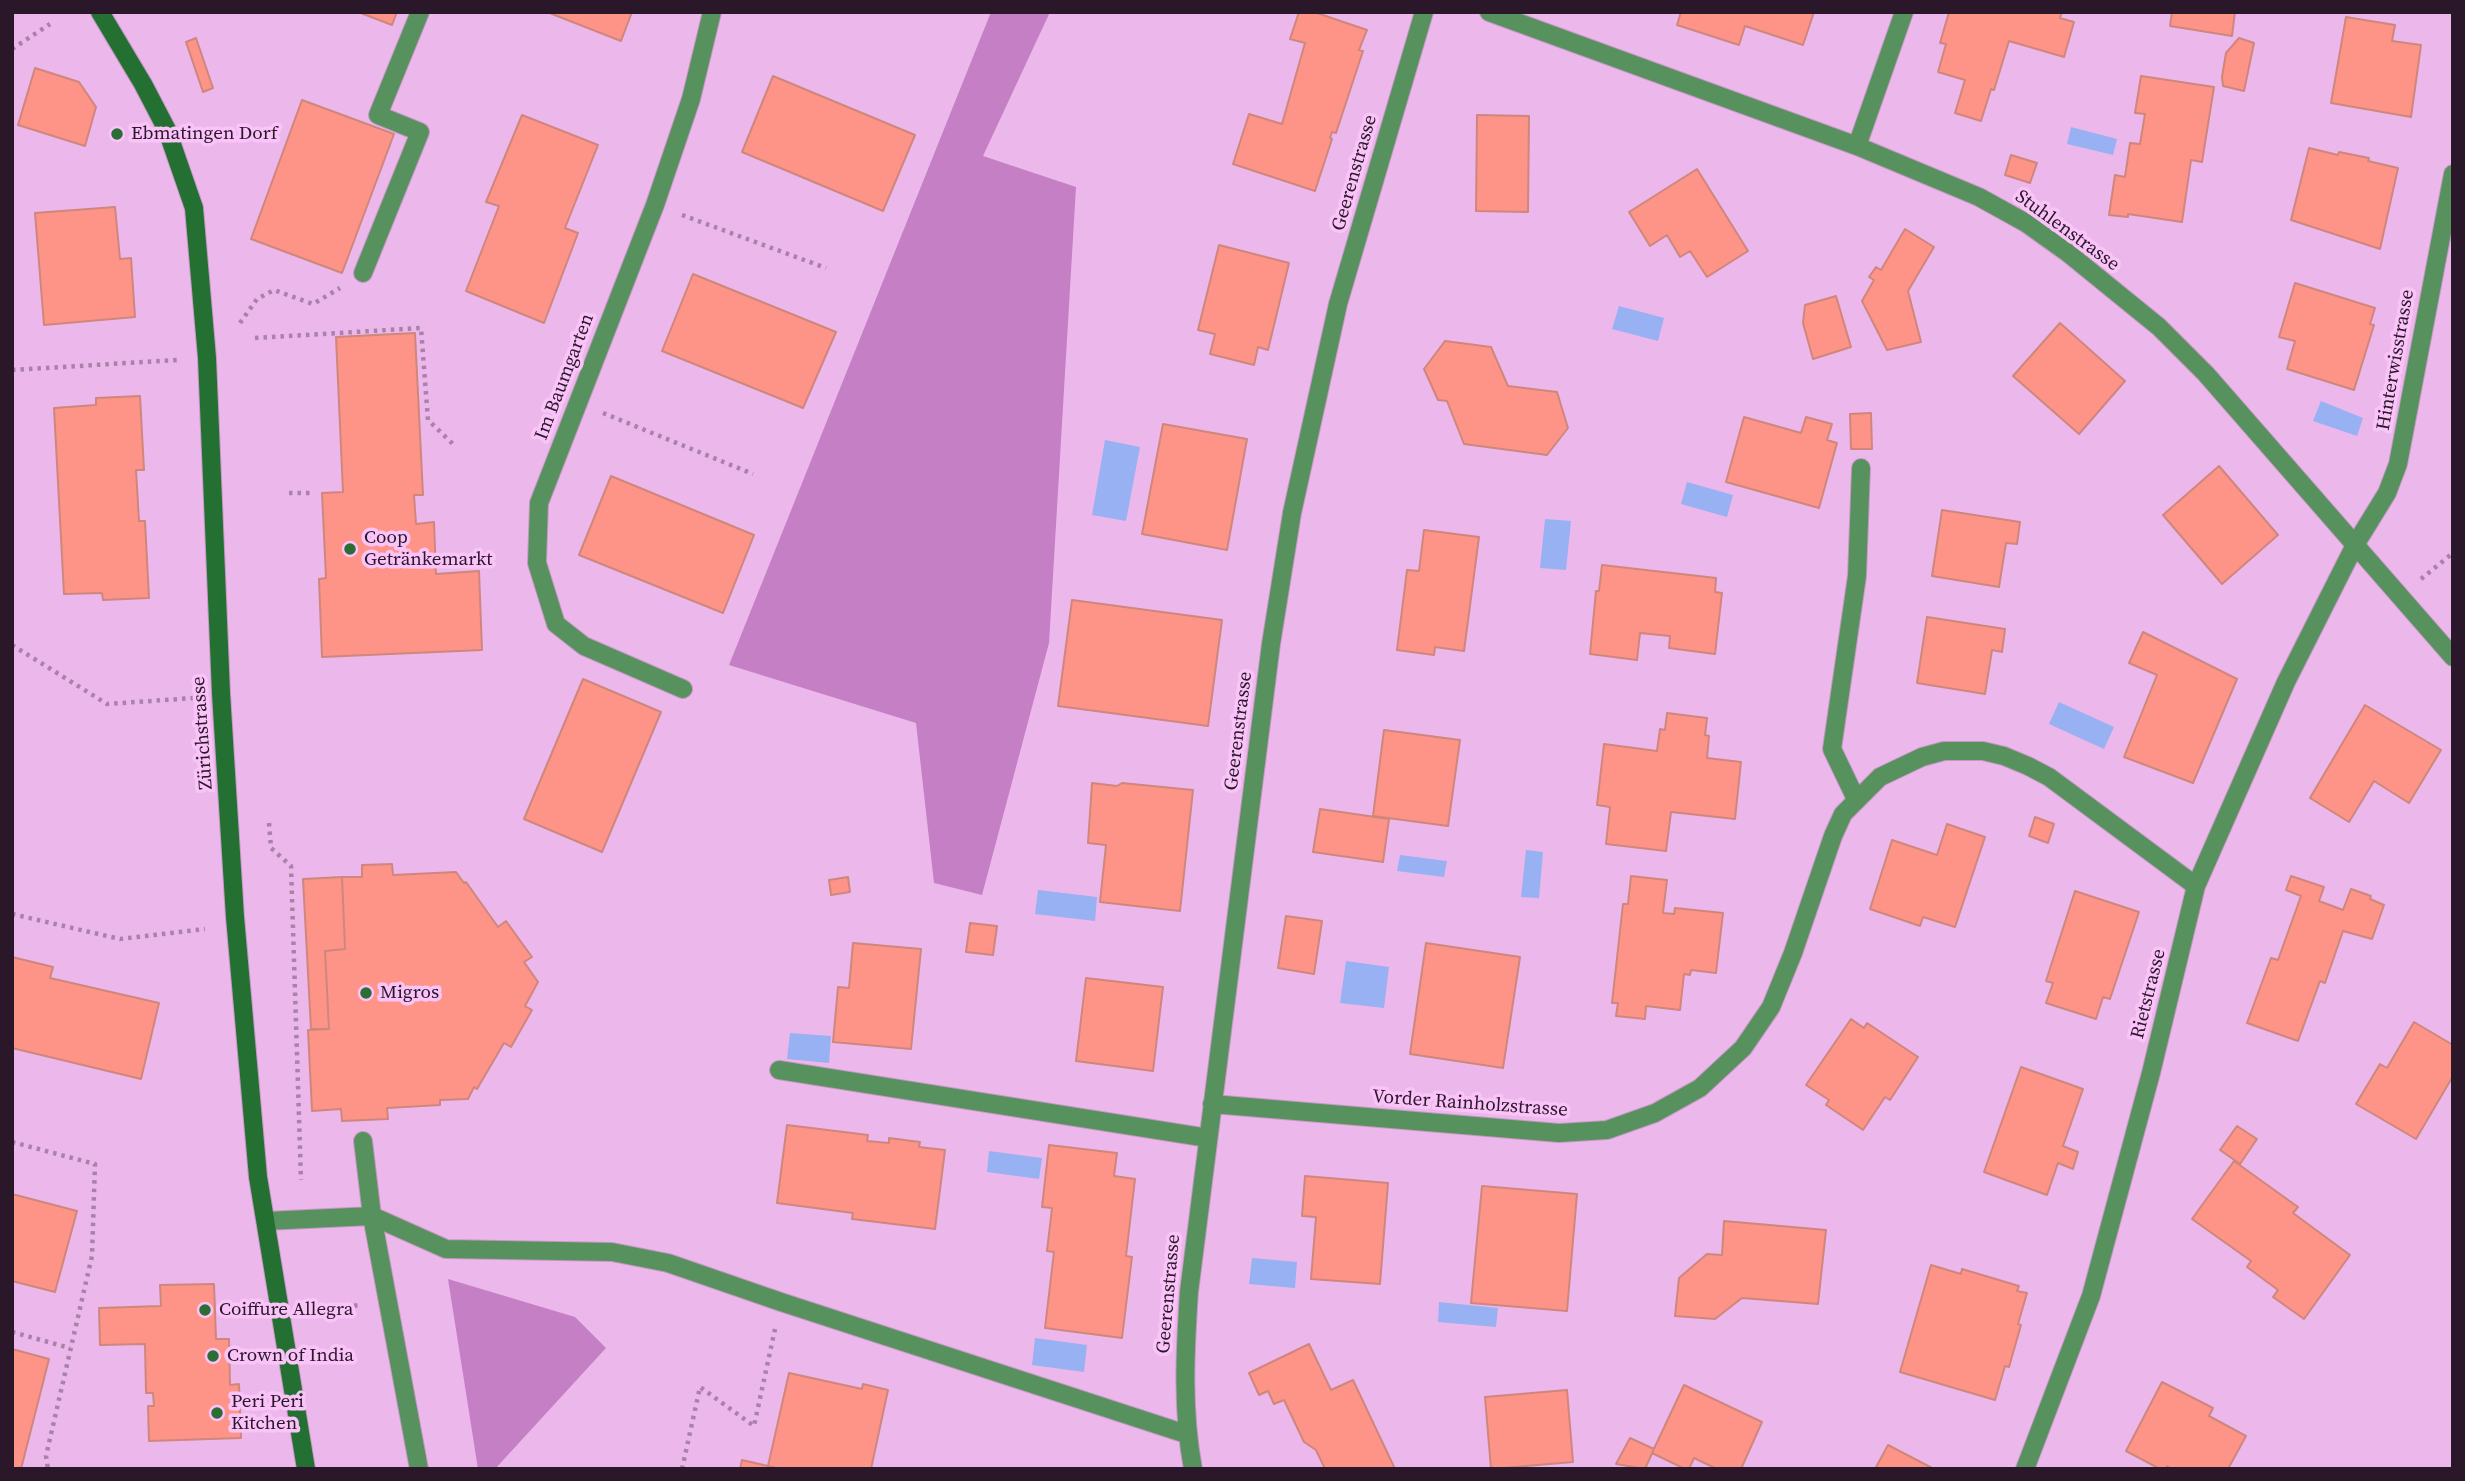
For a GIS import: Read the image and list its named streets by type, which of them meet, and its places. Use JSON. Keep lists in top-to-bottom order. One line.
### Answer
{"streets":{"main road":["Zürichstrasse"],"street":["Geerenstrasse","Stuhlenstrasse","Hinterwisstrasse","Im Baumgarten","Rietstrasse","Vorder Rainholzstrasse"]},"crossings":[["Geerenstrasse","Vorder Rainholzstrasse"],["Stuhlenstrasse","Hinterwisstrasse"],["Stuhlenstrasse","Rietstrasse"],["Hinterwisstrasse","Rietstrasse"],["Rietstrasse","Vorder Rainholzstrasse"]],"places":["Ebmatingen Dorf","Coop Getränkemarkt","Migros","Coiffure Allegra","Crown of India","Peri Peri Kitchen"]}
